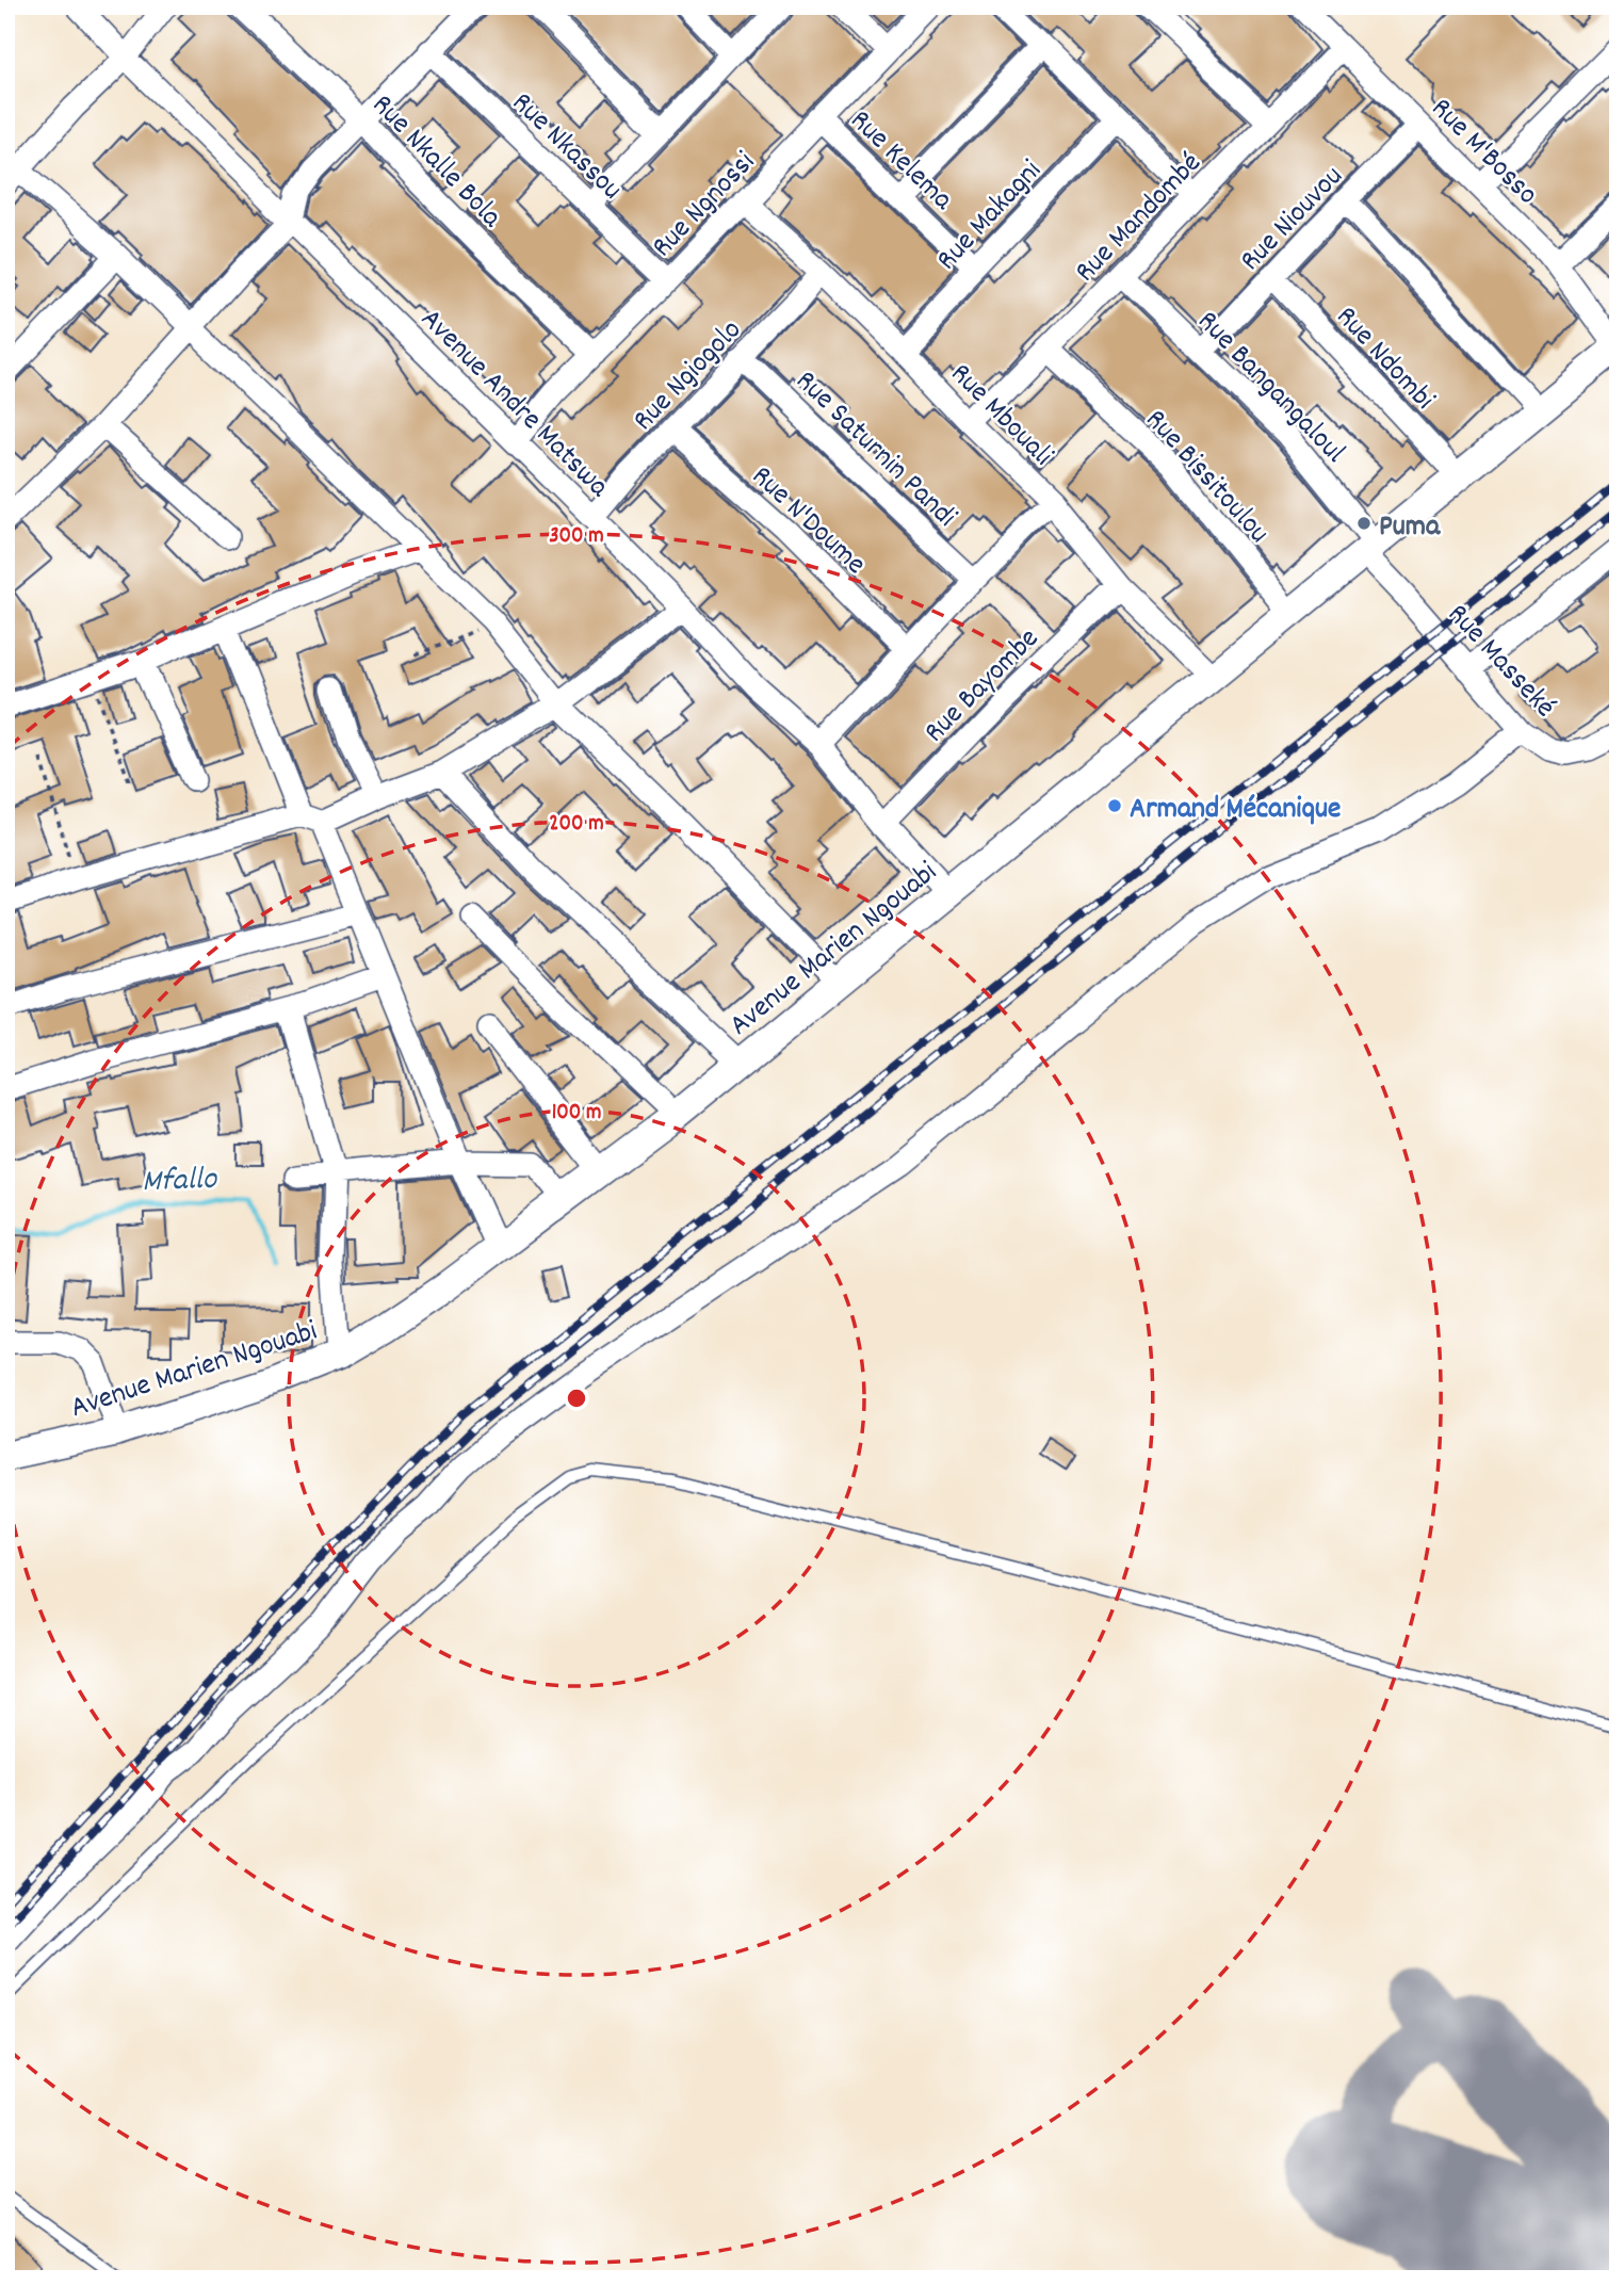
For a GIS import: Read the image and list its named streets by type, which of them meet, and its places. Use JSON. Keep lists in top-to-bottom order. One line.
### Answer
{"streets":{"street":["Rue Nkassou","Rue M'Bosso","Rue Kelema","Rue Nkalle Bola","Rue Ngnossi","Rue Makagni","Rue Mandombé","Rue Niouvou","Rue Ndombi","Rue Ngiogolo","Rue Bangangaloul","Avenue Andre Matswa","Rue Mbouali","Rue Saturnin Pandi","Rue Bissitoulou","Rue N'Doume","Rue Masseké","Rue Bayombe","Avenue Marien Ngouabi"]},"crossings":[["Rue Nkassou","Rue Ngnossi"],["Rue M'Bosso","Rue Mandombé"],["Rue M'Bosso","Rue Niouvou"],["Rue M'Bosso","Avenue Marien Ngouabi"],["Rue Kelema","Rue Ngnossi"],["Rue Kelema","Rue Makagni"],["Rue Nkalle Bola","Rue Ngnossi"],["Rue Ngnossi","Avenue Andre Matswa"],["Rue Ngnossi","Rue Mbouali"],["Rue Makagni","Rue Mbouali"],["Rue Mandombé","Rue Bangangaloul"],["Rue Mandombé","Rue Mbouali"],["Rue Mandombé","Rue Bissitoulou"],["Rue Niouvou","Rue Ndombi"],["Rue Niouvou","Rue Bangangaloul"],["Rue Ndombi","Avenue Marien Ngouabi"],["Rue Ngiogolo","Avenue Andre Matswa"],["Rue Ngiogolo","Rue Mbouali"],["Rue Ngiogolo","Rue Saturnin Pandi"],["Rue Ngiogolo","Rue N'Doume"],["Rue Bangangaloul","Rue Masseké"],["Rue Bangangaloul","Avenue Marien Ngouabi"],["Avenue Andre Matswa","Rue Bayombe"],["Avenue Andre Matswa","Avenue Marien Ngouabi"],["Rue Mbouali","Rue Bayombe"],["Rue Mbouali","Avenue Marien Ngouabi"],["Rue Bissitoulou","Avenue Marien Ngouabi"],["Rue Masseké","Avenue Marien Ngouabi"]],"water":["Mfallo"],"places":["Puma","Armand Mécanique"],"rings":["300 m","200 m","100 m"]}
